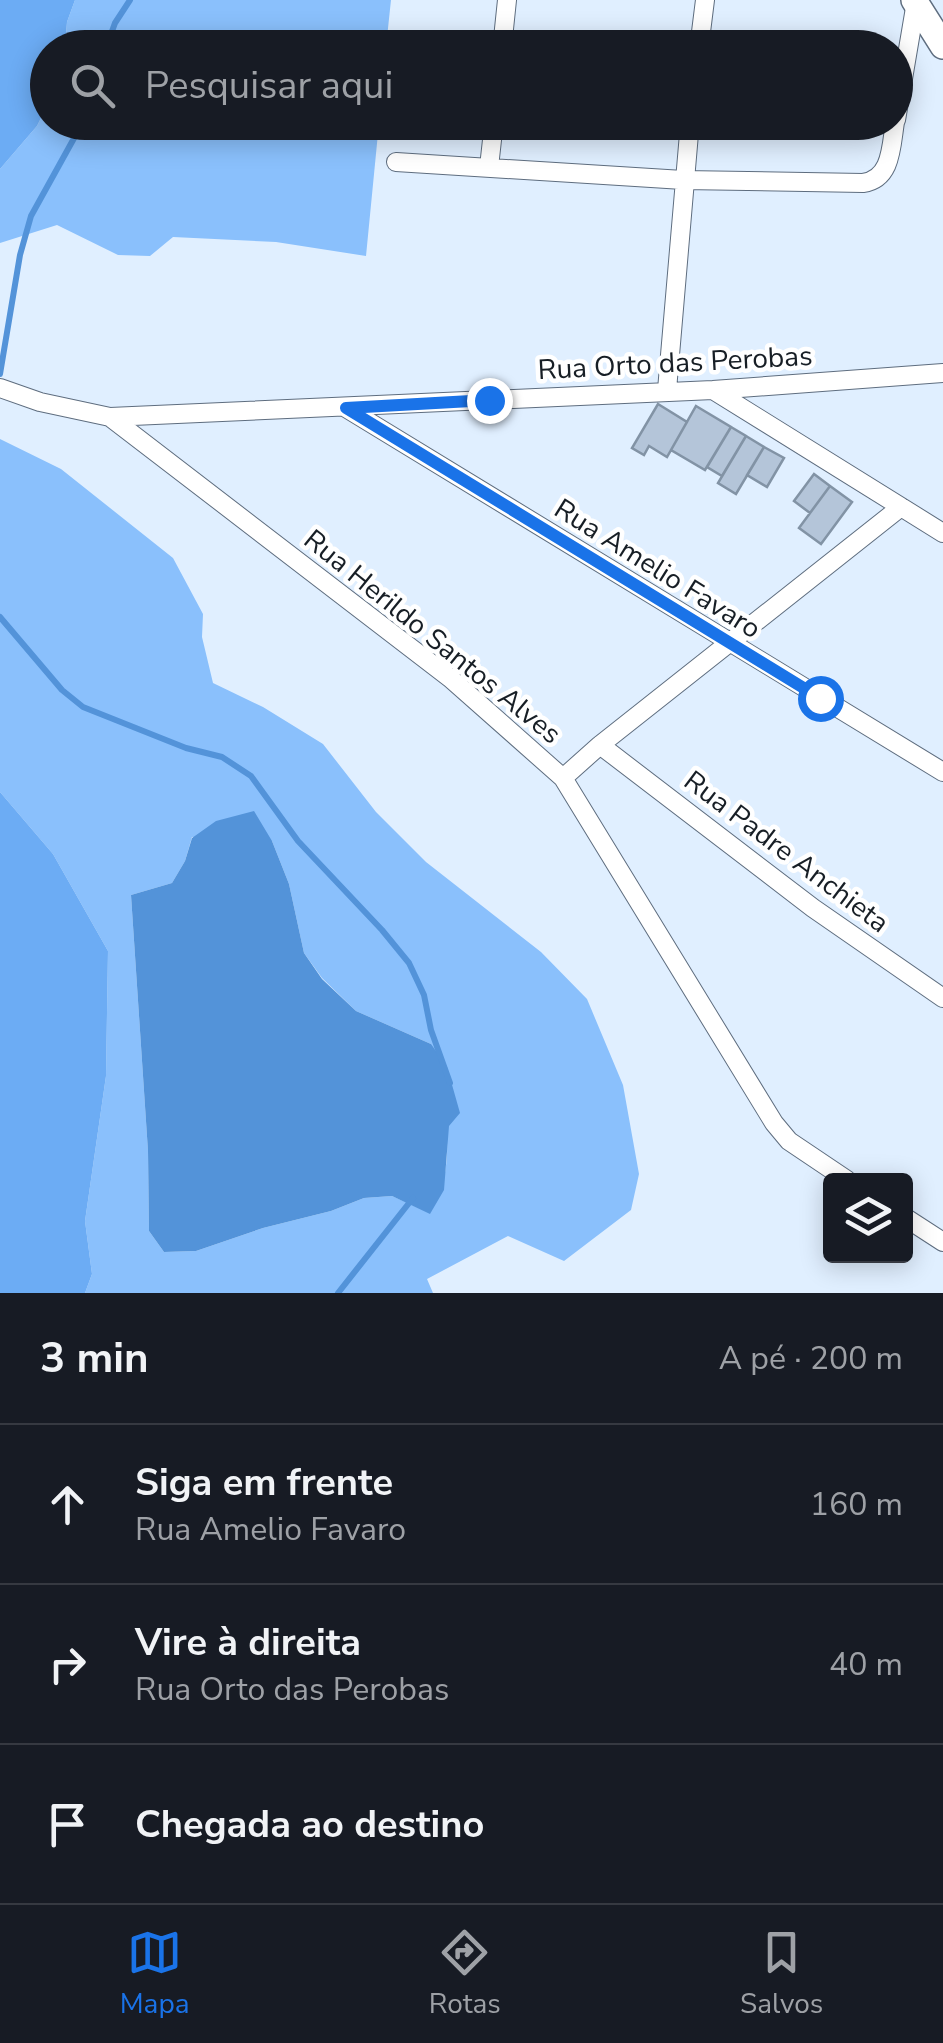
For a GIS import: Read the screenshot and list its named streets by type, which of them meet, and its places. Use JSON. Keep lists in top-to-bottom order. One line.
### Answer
{"streets":{"street":["Rua Orto das Perobas","Rua Amelio Favaro","Rua Herildo Santos Alves","Rua Padre Anchieta"]},"crossings":[["Rua Orto das Perobas","Rua Amelio Favaro"],["Rua Orto das Perobas","Rua Herildo Santos Alves"]],"page":{"search":"Pesquisar aqui","heading":["3 min","A pé · 200 m"],"list":[["Siga em frente","Rua Amelio Favaro","160 m"],["Vire à direita","Rua Orto das Perobas","40 m"],"Chegada ao destino"],"nav":["Mapa","Rotas","Salvos"]}}
